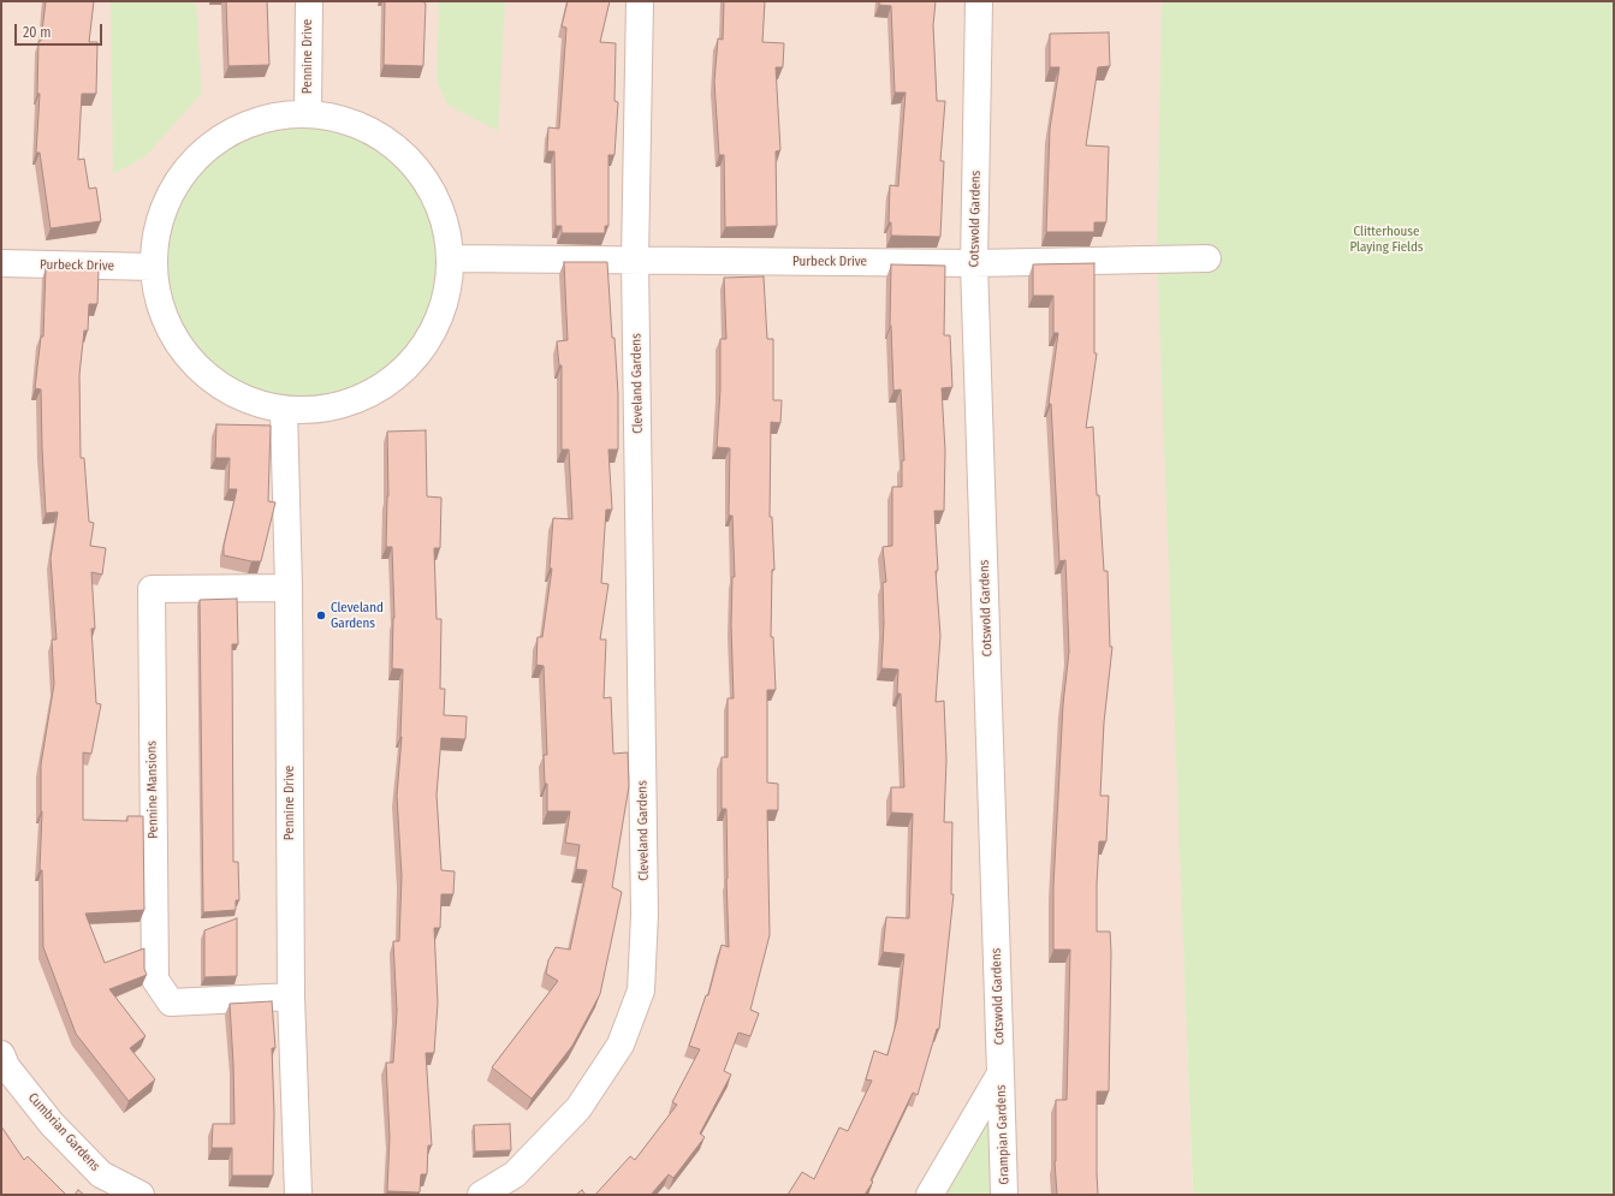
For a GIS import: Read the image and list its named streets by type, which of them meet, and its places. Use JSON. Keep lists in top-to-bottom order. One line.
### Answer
{"streets":{"street":["Pennine Drive","Cotswold Gardens","Purbeck Drive","Cleveland Gardens","Pennine Mansions","Cumbrian Gardens","Grampian Gardens"]},"crossings":[["Pennine Drive","Pennine Mansions"],["Cotswold Gardens","Purbeck Drive"],["Cotswold Gardens","Grampian Gardens"],["Purbeck Drive","Cleveland Gardens"]],"parks":["Clitterhouse Playing Fields"],"places":["Cleveland Gardens"],"scale_bar":"20 m"}
